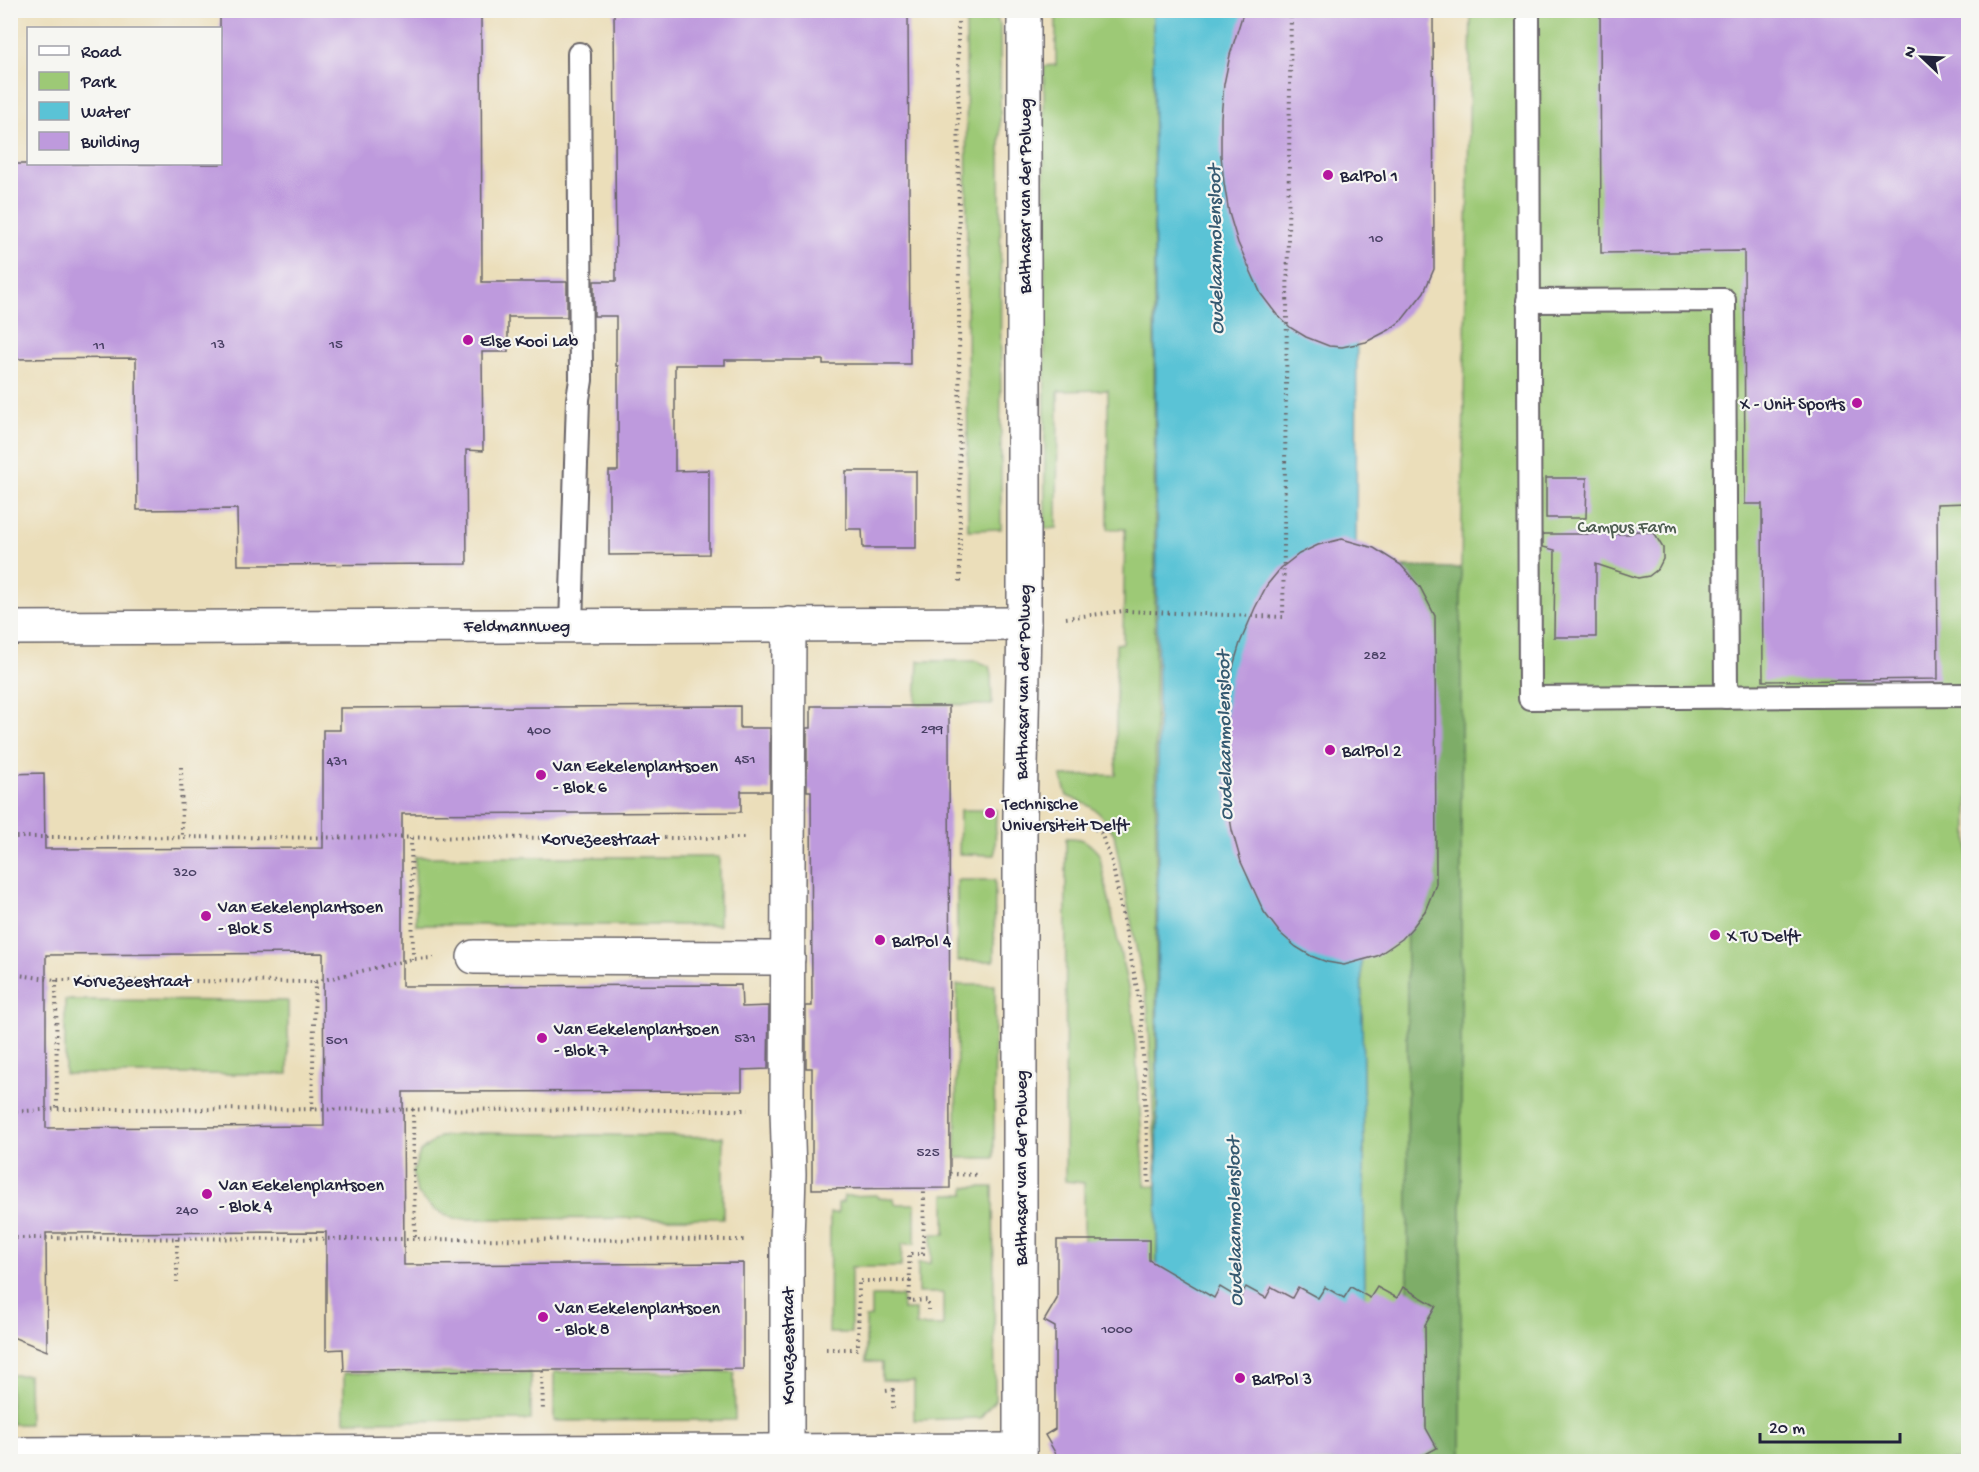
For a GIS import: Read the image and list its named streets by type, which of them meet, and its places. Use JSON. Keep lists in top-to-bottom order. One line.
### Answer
{"streets":{"street":["Balthasar van der Polweg","Feldmannweg","Korvezeestraat"]},"crossings":[["Balthasar van der Polweg","Feldmannweg"],["Feldmannweg","Korvezeestraat"]],"water":["Oudelaanmolensloot"],"parks":["Campus Farm"],"places":["BalPol 1","Else Kooi Lab","X - Unit Sports","BalPol 2","Van Eekelenplantsoen - Blok 6","Technische Universiteit Delft","Van Eekelenplantsoen - Blok 5","X TU Delft","BalPol 4","Van Eekelenplantsoen - Blok 7","Van Eekelenplantsoen - Blok 4","Van Eekelenplantsoen - Blok 8","BalPol 3"],"house_numbers":["10","13","15","11","282","299","400","451","431","320","531","501","525","240","1000"],"legend":["Road","Park","Water","Building"],"scale_bar":"20 m","north":"top left"}
